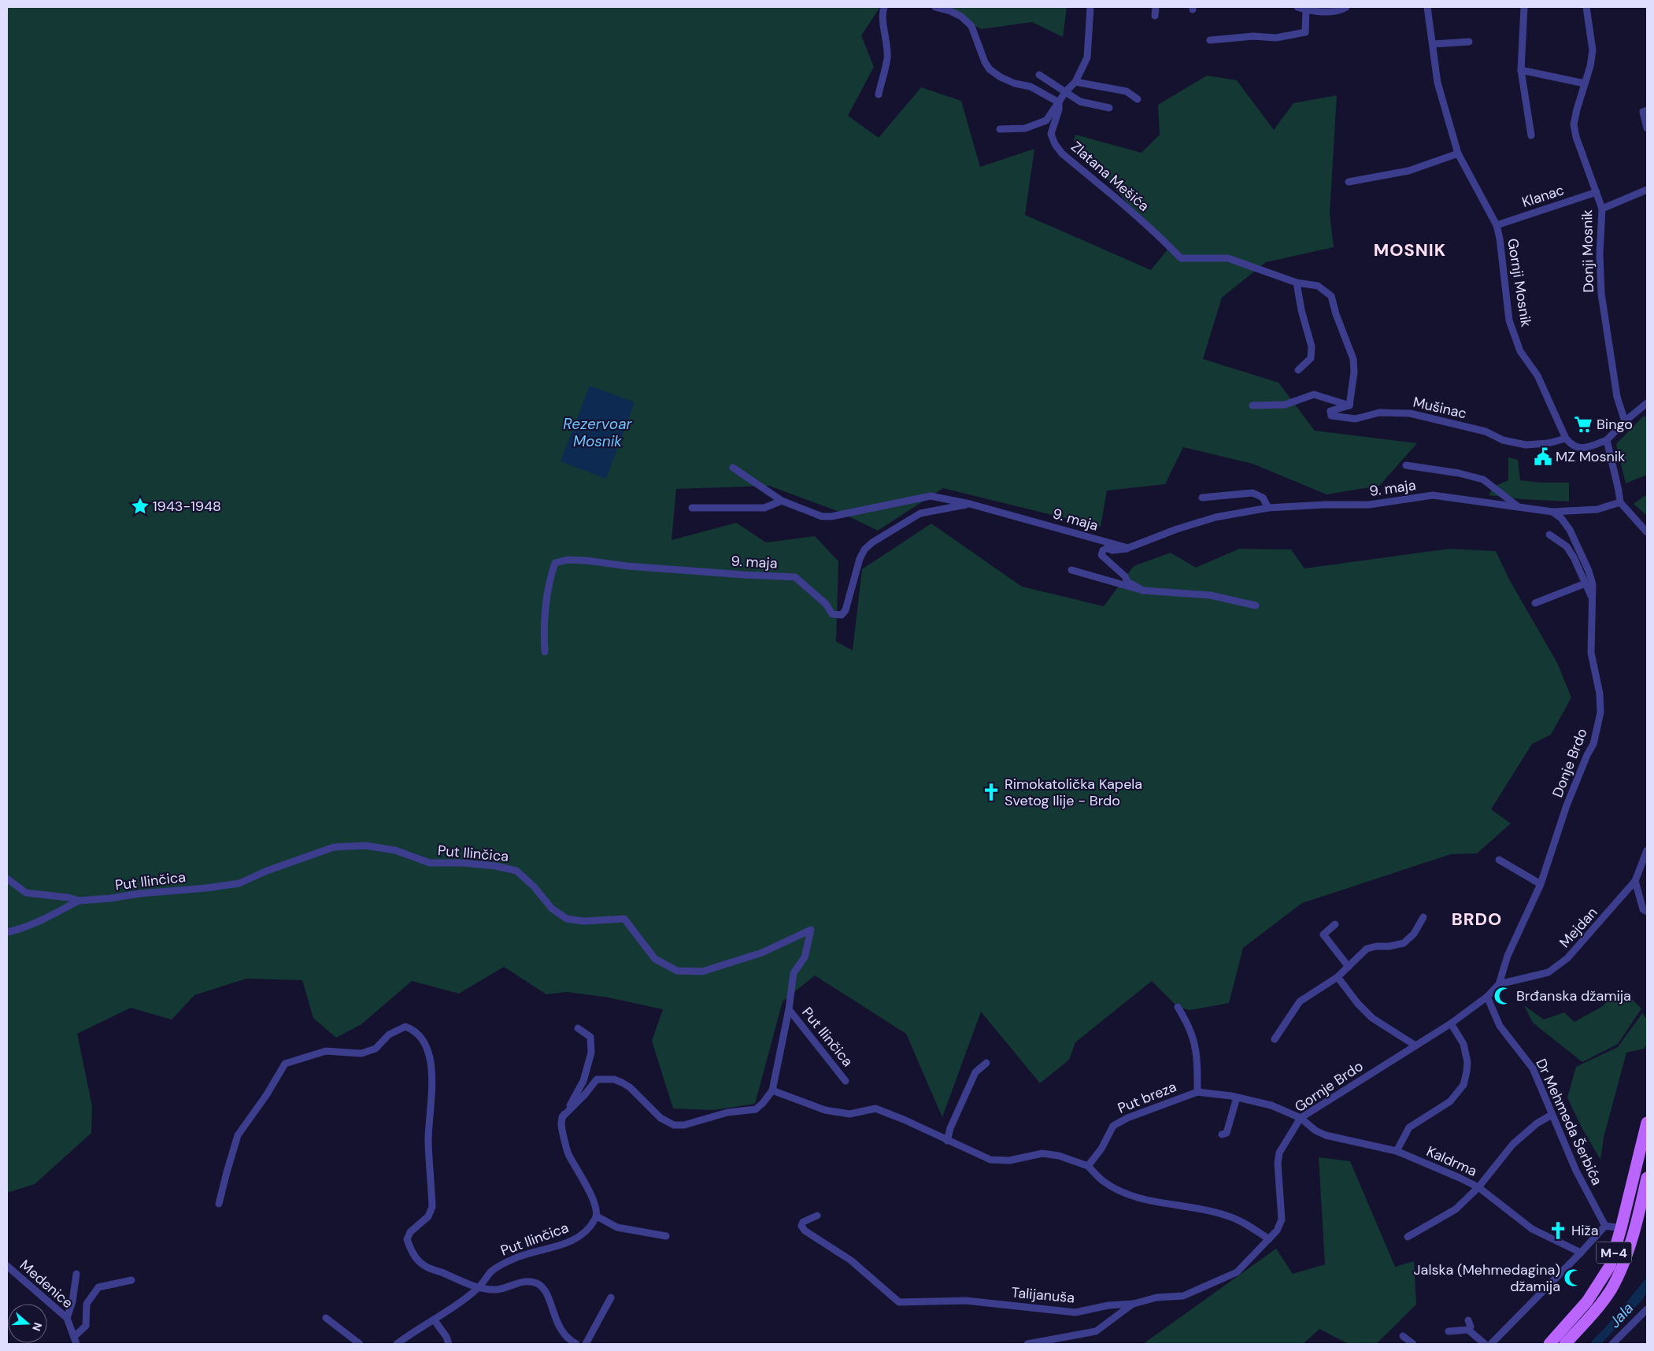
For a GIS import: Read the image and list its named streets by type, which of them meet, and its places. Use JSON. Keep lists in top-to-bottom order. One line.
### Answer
{"streets":{"main road":["M-4"],"street":["Zlatana Mešića","Klanac","Donji Mosnik","Gornji Mosnik","Mušinac","9. maja","Donje Brdo","Put Ilinčica","Mejdan","Gornje Brdo","Put breza","Dr Mehmeda Šerbića","Kaldrma","Medenice","Talijanuša"]},"crossings":[["Klanac","Donji Mosnik"],["Klanac","Gornji Mosnik"],["Gornji Mosnik","Mušinac"],["9. maja","Donje Brdo"],["Donje Brdo","Mejdan"],["Donje Brdo","Gornje Brdo"],["Donje Brdo","Dr Mehmeda Šerbića"],["Gornje Brdo","Put breza"],["Gornje Brdo","Dr Mehmeda Šerbića"],["Gornje Brdo","Kaldrma"],["Gornje Brdo","Talijanuša"],["Put breza","Kaldrma"]],"districts":["MOSNIK","BRDO"],"water":["Rezervoar Mosnik","Jala"],"places":{"supermarket":["Bingo"],"public building":["MZ Mosnik"],"place":["1943-1948"],"church":["Rimokatolička Kapela Svetog Ilije - Brdo","Hiža"],"mosque":["Brđanska džamija","Jalska (Mehmedagina) džamija"]},"north":"right"}
